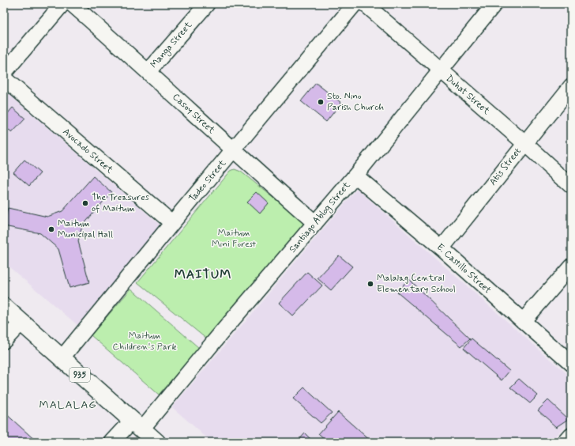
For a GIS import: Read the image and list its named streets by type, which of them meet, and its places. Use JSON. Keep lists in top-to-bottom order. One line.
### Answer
{"streets":{"main road":["935"],"street":["Manga Street","Duhat Street","Casoy Street","Avocado Street","Atis Street","Tadeo Street","Santiago Ablog Street","E. Castillo Street"]},"crossings":[["Manga Street","Casoy Street"],["Duhat Street","Atis Street"],["Duhat Street","Santiago Ablog Street"],["Casoy Street","Tadeo Street"],["Casoy Street","Santiago Ablog Street"],["Avocado Street","Tadeo Street"],["Atis Street","E. Castillo Street"],["Tadeo Street","935"],["Santiago Ablog Street","E. Castillo Street"],["Santiago Ablog Street","935"]],"districts":["MAITUM","MALALAG"],"parks":["Maitum Mini Forest","Maitum Children's Park"],"places":["Sto. Nino Parish Church","The Treasures of Maitum","Maitum Municipal Hall","Malalag Central Elementary School"]}
